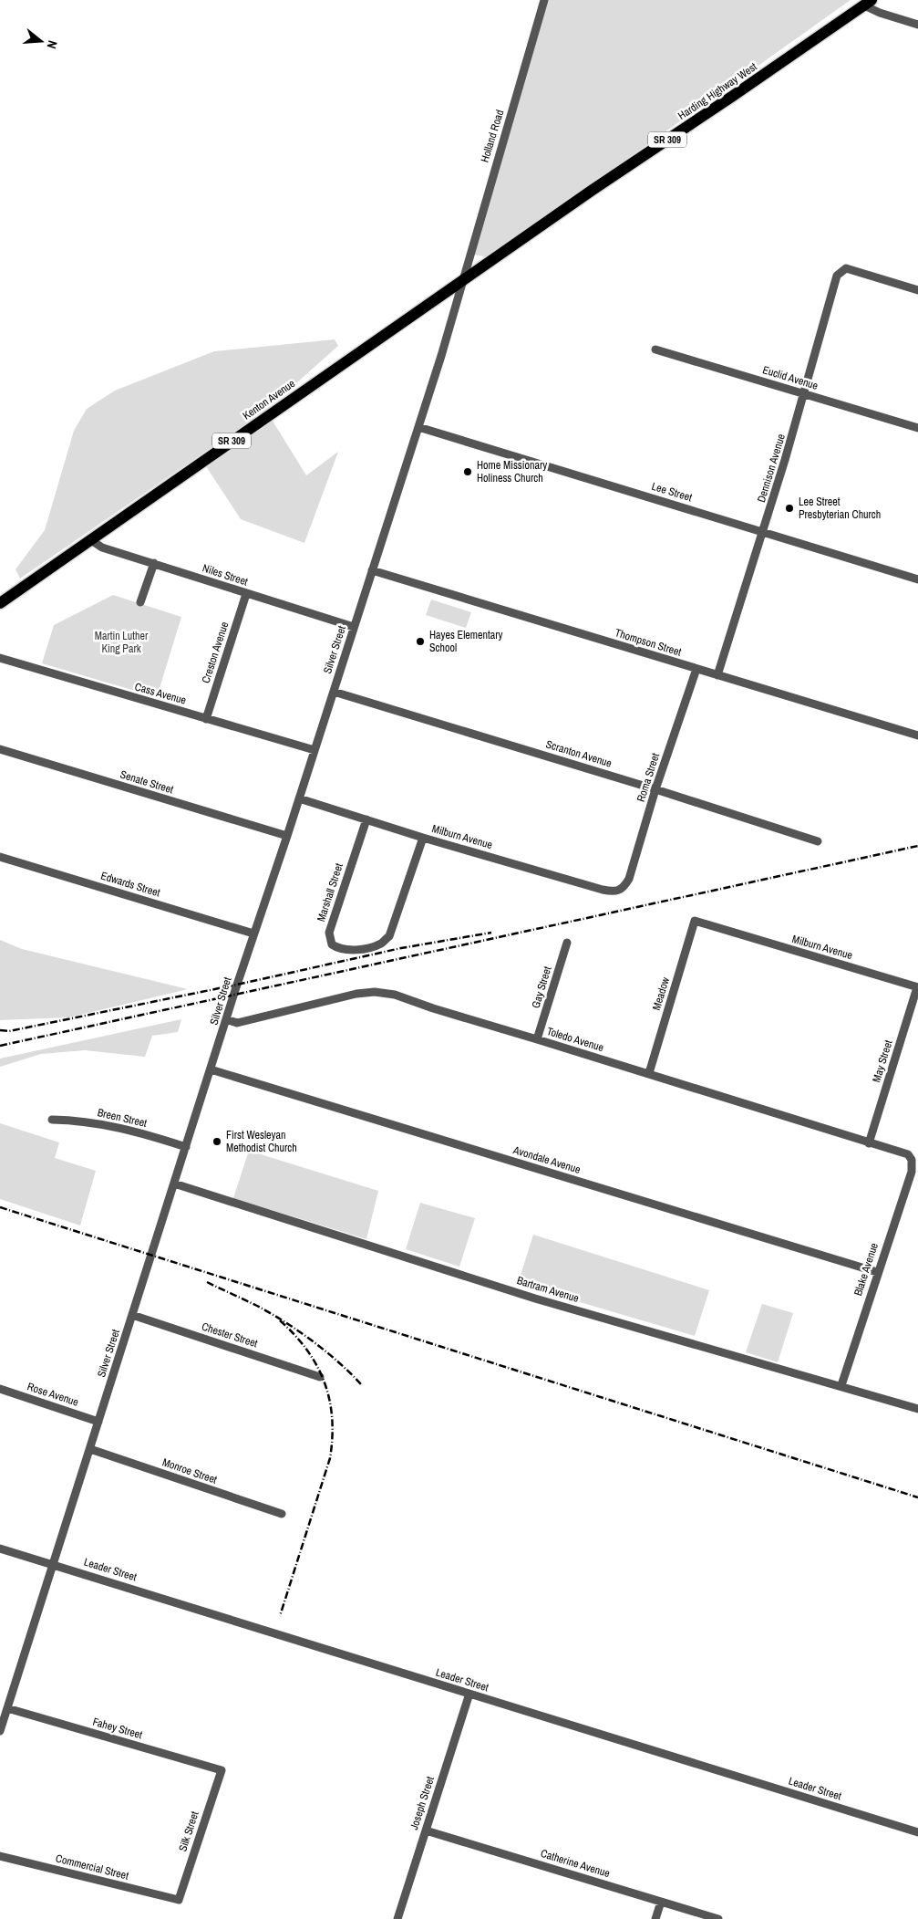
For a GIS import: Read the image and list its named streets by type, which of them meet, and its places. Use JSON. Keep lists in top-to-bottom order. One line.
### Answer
{"streets":{"main road":["Harding Highway West","SR 309","Kenton Avenue"],"street":["Holland Road","Euclid Avenue","Dennison Avenue","Lee Street","Niles Street","Thompson Street","Silver Street","Creston Avenue","Cass Avenue","Scranton Avenue","Roma Street","Senate Street","Milburn Avenue","Edwards Street","Marshall Street","Gay Street","Meadow","Toledo Avenue","May Street","Breen Street","Avondale Avenue","Blake Avenue","Bartram Avenue","Chester Street","Rose Avenue","Monroe Street","Leader Street","Fahey Street","Joseph Street","Silk Street","Catherine Avenue","Commercial Street"]},"crossings":[["Harding Highway West","Holland Road"],["Harding Highway West","Kenton Avenue"],["Harding Highway West","Silver Street"],["Holland Road","Kenton Avenue"],["Holland Road","Silver Street"],["Euclid Avenue","Dennison Avenue"],["Kenton Avenue","Niles Street"],["Kenton Avenue","Silver Street"],["Dennison Avenue","Lee Street"],["Dennison Avenue","Thompson Street"],["Lee Street","Silver Street"],["Niles Street","Silver Street"],["Niles Street","Creston Avenue"],["Thompson Street","Silver Street"],["Thompson Street","Roma Street"],["Silver Street","Cass Avenue"],["Silver Street","Scranton Avenue"],["Silver Street","Senate Street"],["Silver Street","Milburn Avenue"],["Silver Street","Edwards Street"],["Silver Street","Toledo Avenue"],["Silver Street","Breen Street"],["Silver Street","Avondale Avenue"],["Silver Street","Bartram Avenue"],["Silver Street","Chester Street"],["Silver Street","Rose Avenue"],["Silver Street","Monroe Street"],["Silver Street","Leader Street"],["Silver Street","Fahey Street"],["Creston Avenue","Cass Avenue"],["Scranton Avenue","Roma Street"],["Roma Street","Milburn Avenue"],["Milburn Avenue","Marshall Street"],["Milburn Avenue","Meadow"],["Milburn Avenue","May Street"],["Gay Street","Toledo Avenue"],["Meadow","Toledo Avenue"],["Toledo Avenue","May Street"],["Toledo Avenue","Blake Avenue"],["Avondale Avenue","Blake Avenue"],["Blake Avenue","Bartram Avenue"],["Leader Street","Joseph Street"],["Fahey Street","Silk Street"],["Joseph Street","Catherine Avenue"],["Silk Street","Commercial Street"]],"parks":["Martin Luther King Park"],"places":["Home Missionary Holiness Church","Lee Street Presbyterian Church","Hayes Elementary School","First Wesleyan Methodist Church"],"north":"right"}
